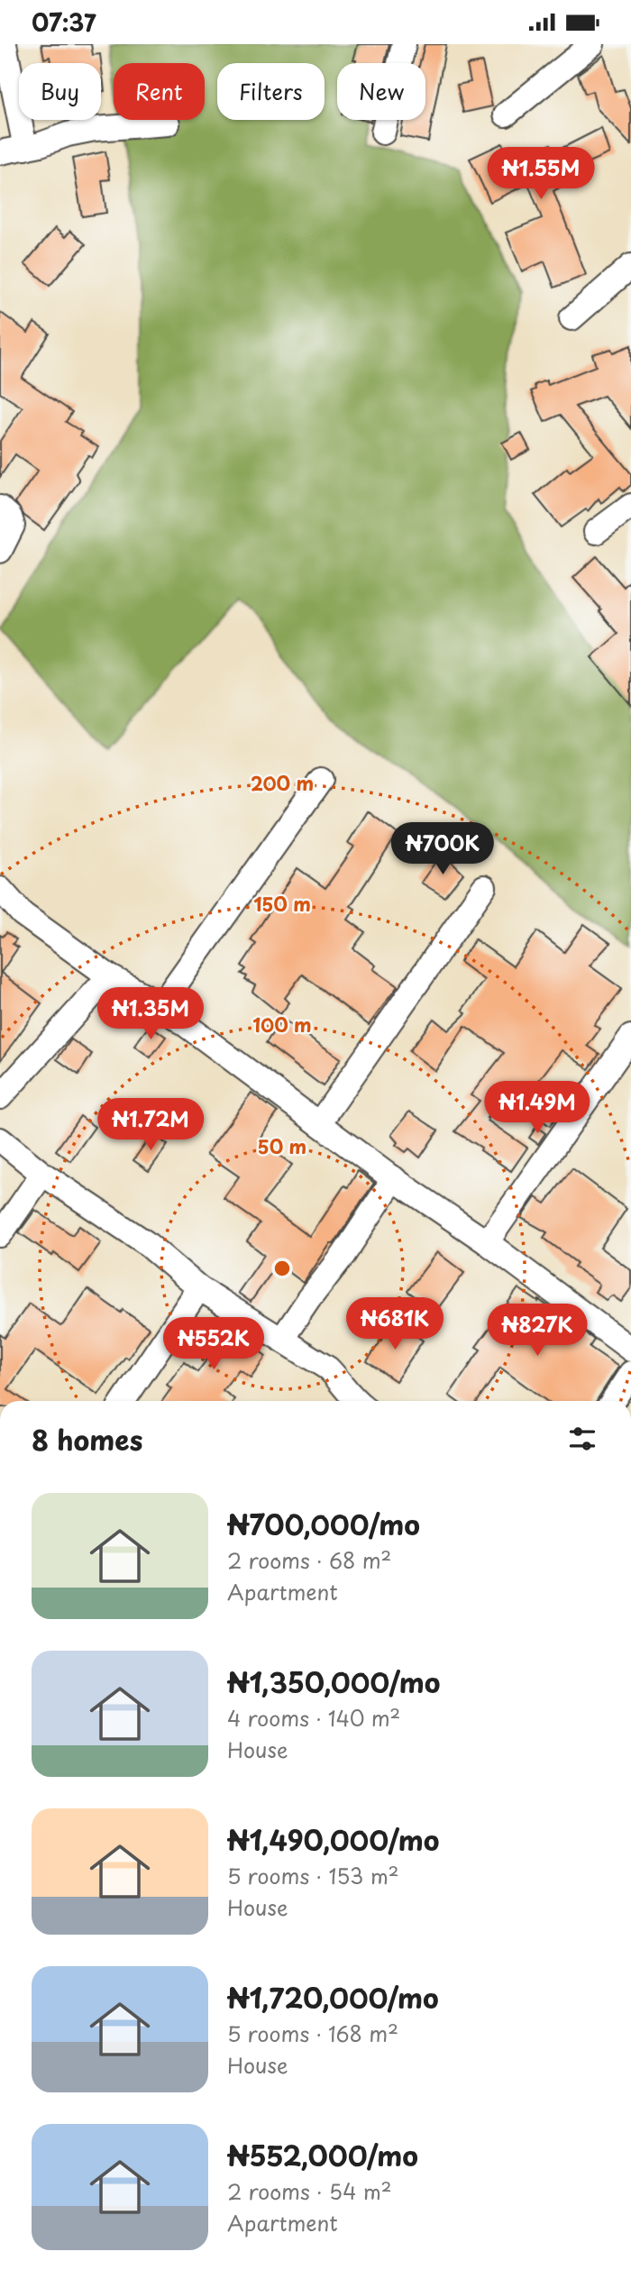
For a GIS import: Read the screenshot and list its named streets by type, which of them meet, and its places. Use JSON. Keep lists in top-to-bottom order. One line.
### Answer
{"page":{"status":"07:37","chip":["Buy","Rent","Filters","New"],"price":["₦1.55M","₦700K","₦1.35M","₦1.49M","₦1.72M","₦681K","₦827K","₦552K"],"heading":"8 homes","list":[{"name":"₦700,000/mo","note":"2 rooms · 68 m² · Apartment"},{"name":"₦1,350,000/mo","note":"4 rooms · 140 m² · House"},{"name":"₦1,490,000/mo","note":"5 rooms · 153 m² · House"},{"name":"₦1,720,000/mo","note":"5 rooms · 168 m² · House"},{"name":"₦552,000/mo","note":"2 rooms · 54 m² · Apartment"}]},"rings":["200 m","150 m","100 m","50 m"]}
